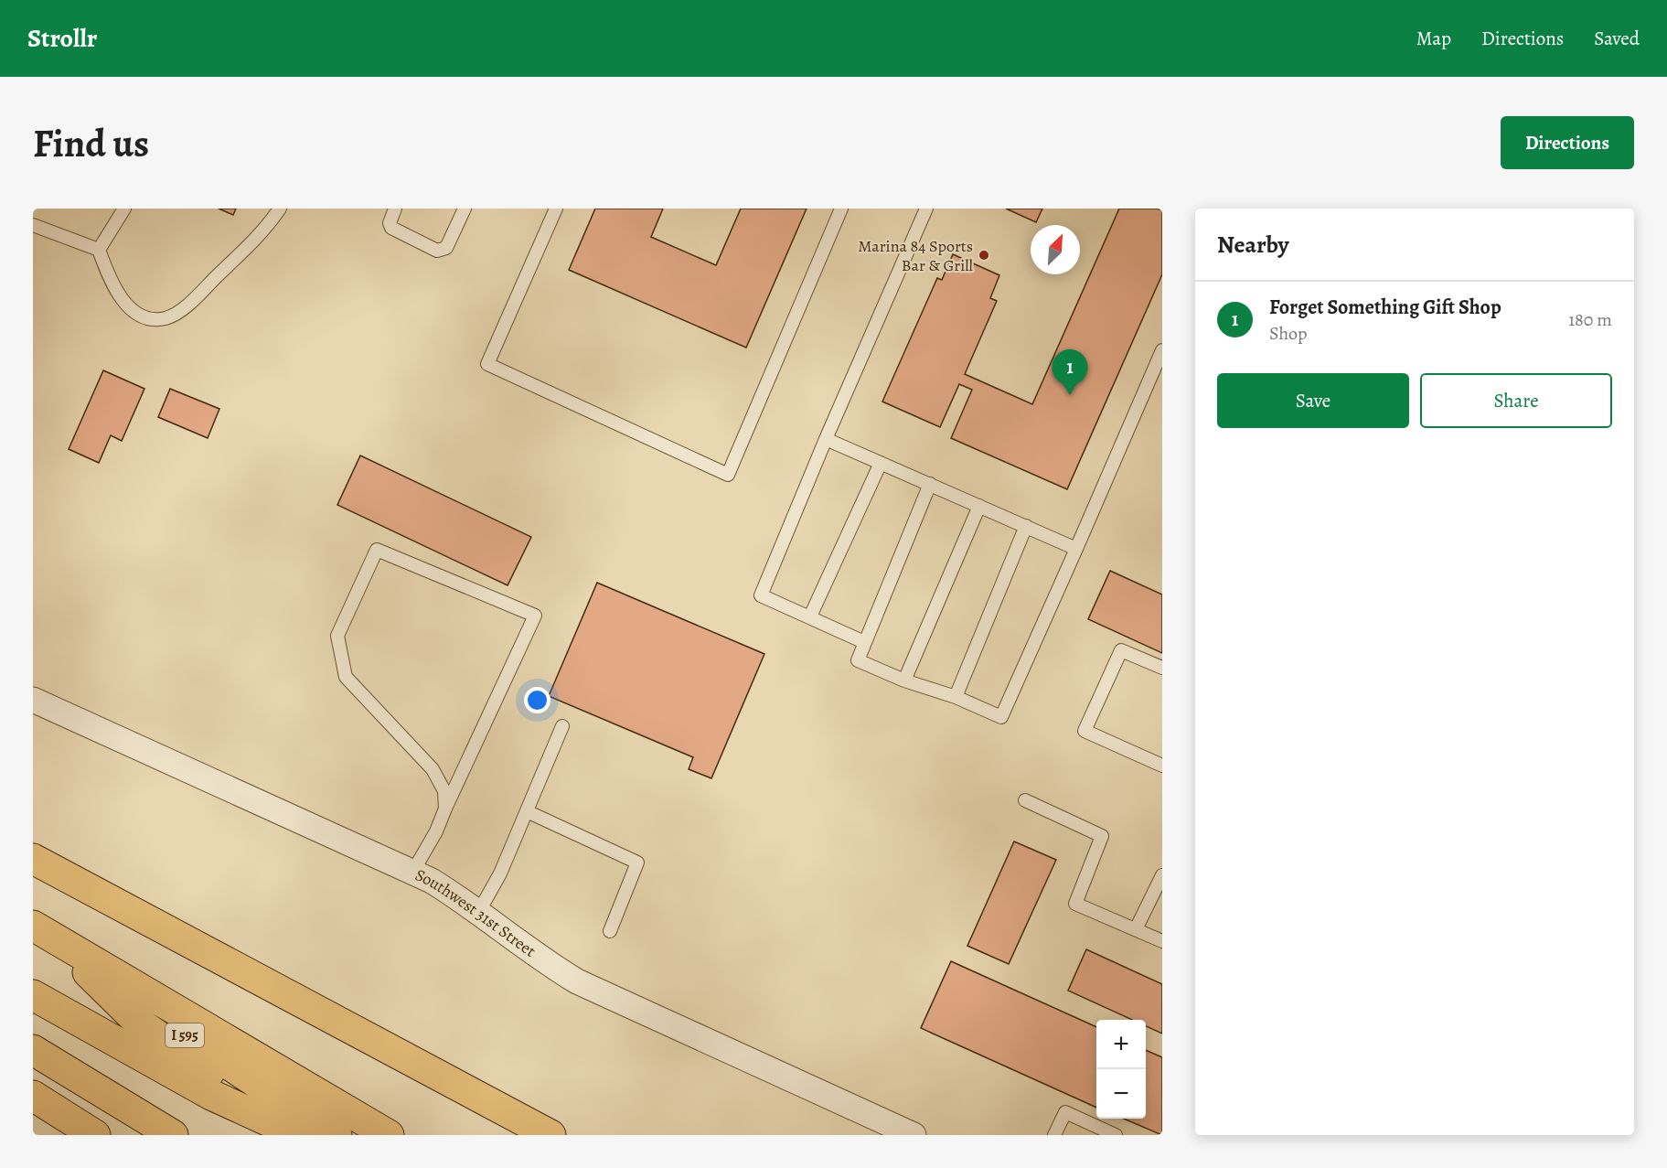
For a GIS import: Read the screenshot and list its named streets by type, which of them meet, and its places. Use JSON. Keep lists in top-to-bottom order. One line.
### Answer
{"streets":{"highway":["I 595"],"street":["Southwest 31st Street"]},"places":["Marina 84 Sports Bar & Grill"],"north":"top right","page":{"header":"Strollr","nav":["Map","Directions","Saved"],"buttons":["Directions",["Save","Share"]],"title":"Find us","heading":"Nearby","list":[{"mark":"1","name":"Forget Something Gift Shop","note":"Shop","value":"180 m"}],"pins":"1","map_buttons":["+","−"]}}
